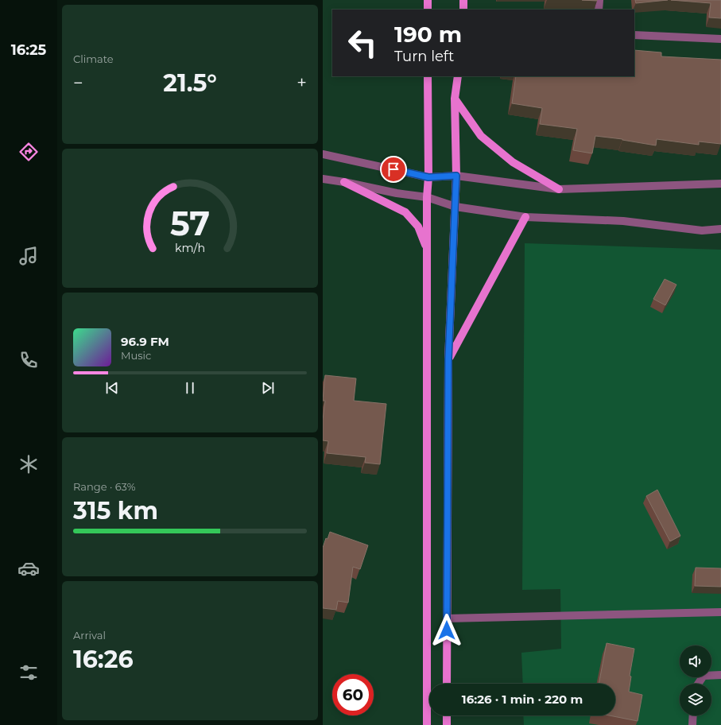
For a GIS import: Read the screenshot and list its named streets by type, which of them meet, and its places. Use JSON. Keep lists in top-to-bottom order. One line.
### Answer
{"page":{"tabs":"16:25","tile":["Climate",["Range · 63%","315 km"],["Arrival","16:26"]],"turn":["190 m","Turn left"],"heat":["−","21.5°","+"],"song":["96.9 FM","Music"],"limit":"60","trip":"16:26 · 1 min · 220 m","gauge":["57","km/h"]}}
